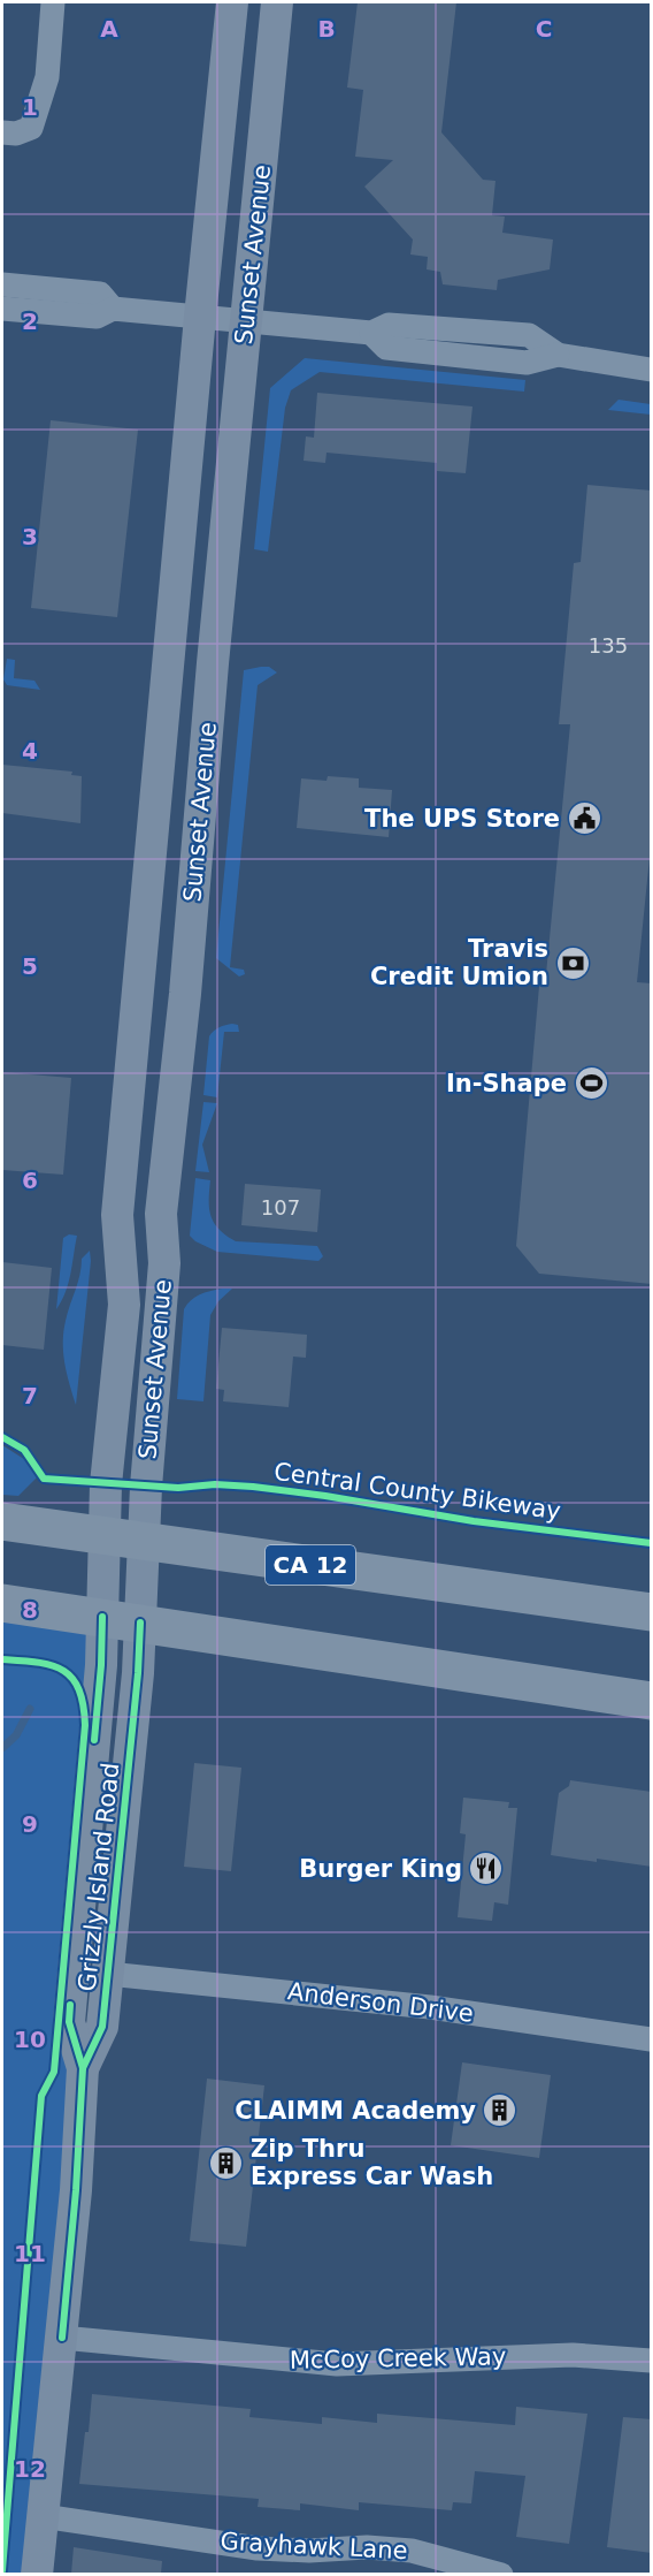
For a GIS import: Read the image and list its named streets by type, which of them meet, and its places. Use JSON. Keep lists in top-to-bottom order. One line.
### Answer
{"streets":{"highway":["CA 12"],"main road":["Sunset Avenue","Grizzly Island Road"],"street":["Anderson Drive","McCoy Creek Way","Grayhawk Lane"],"cycle path":["Central County Bikeway"]},"crossings":[["Sunset Avenue","CA 12"],["Sunset Avenue","Grizzly Island Road"],["Grizzly Island Road","Anderson Drive"],["Grizzly Island Road","McCoy Creek Way"],["Grizzly Island Road","Grayhawk Lane"]],"places":{"public building":["The UPS Store"],"bank":["Travis Credit Umion"],"sports":["In-Shape"],"restaurant":["Burger King"],"building":["CLAIMM Academy","Zip Thru Express Car Wash"]},"house_numbers":["135","107"],"grid":{"columns":["A","B","C"],"rows":["1","2","3","4","5","6","7","8","9","10","11","12"]}}
